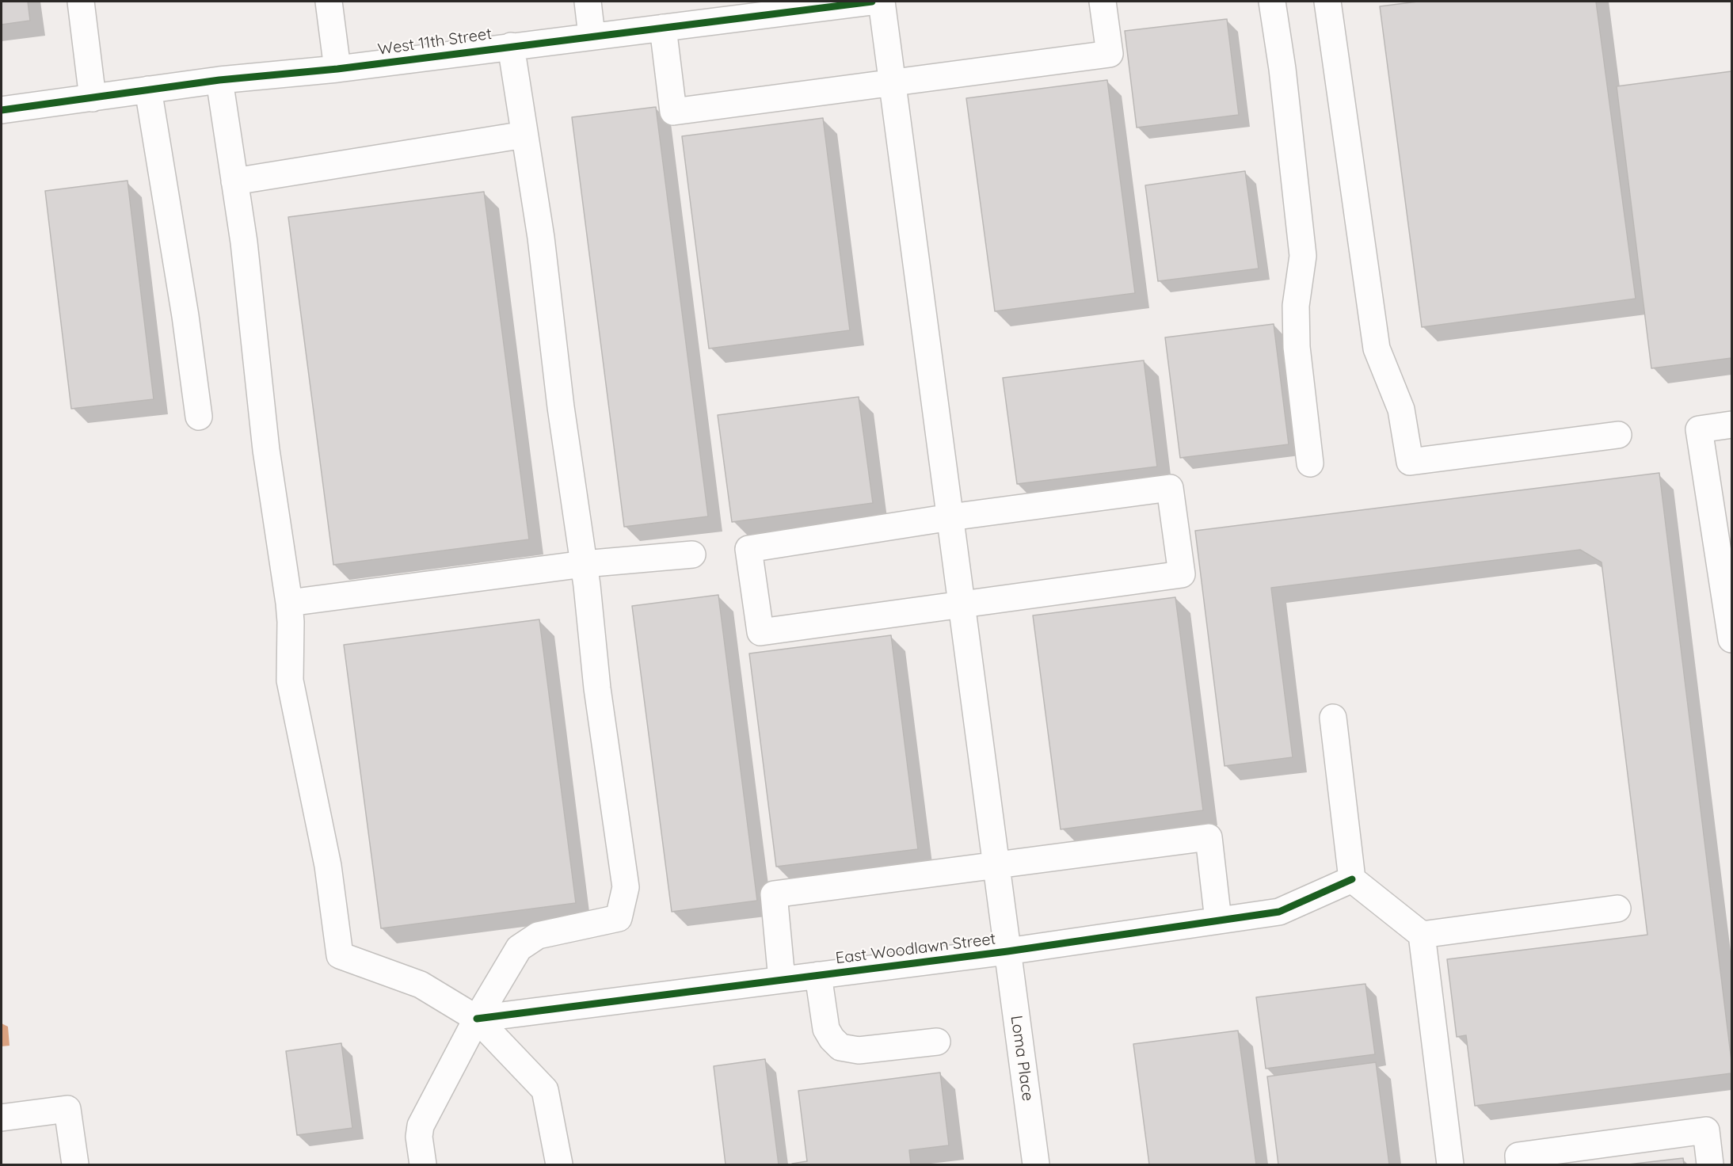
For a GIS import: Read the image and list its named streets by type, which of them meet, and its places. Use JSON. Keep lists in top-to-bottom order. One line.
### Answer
{"streets":{"street":["West 11th Street","East Woodlawn Street","Loma Place"]},"crossings":[["East Woodlawn Street","Loma Place"]]}
